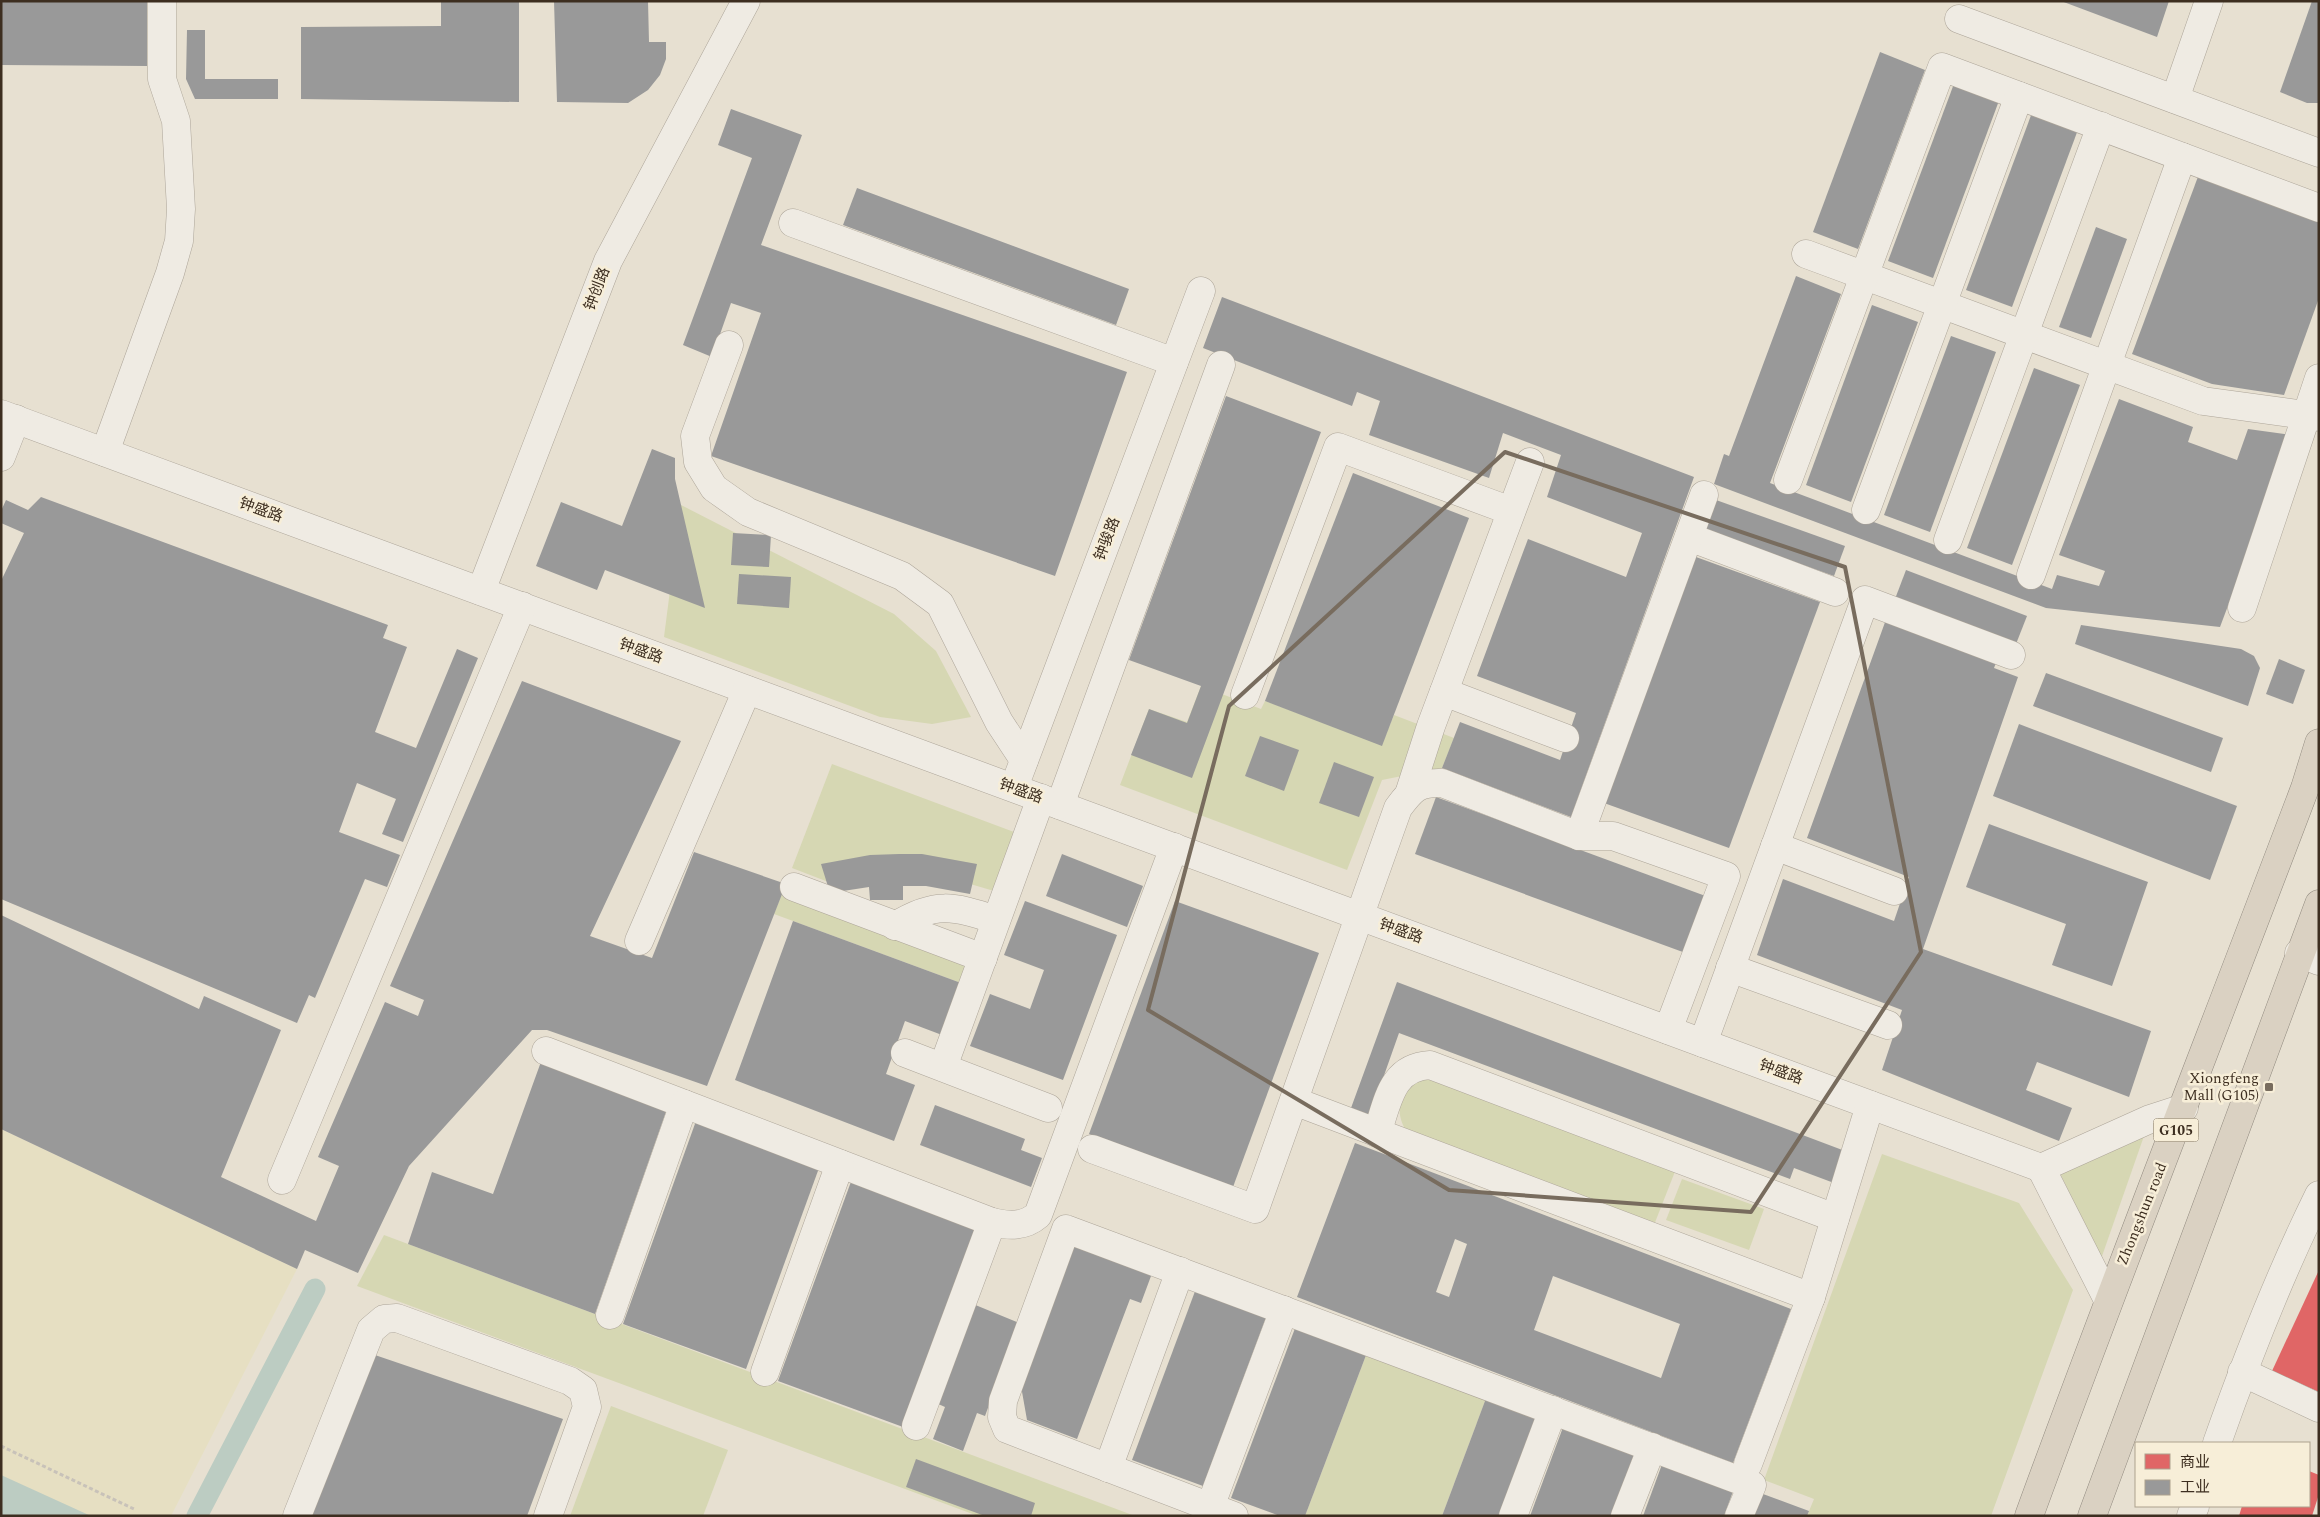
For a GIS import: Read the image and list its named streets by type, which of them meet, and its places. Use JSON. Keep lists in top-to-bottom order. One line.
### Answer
{"streets":{"highway":["G105","Zhongshun road"],"street":["钟创路","钟盛路","钟骏路"]},"crossings":[["钟创路","钟盛路"],["钟盛路","钟骏路"]],"places":{"transit":["Xiongfeng Mall (G105)"]},"legend":["商业","工业"]}
